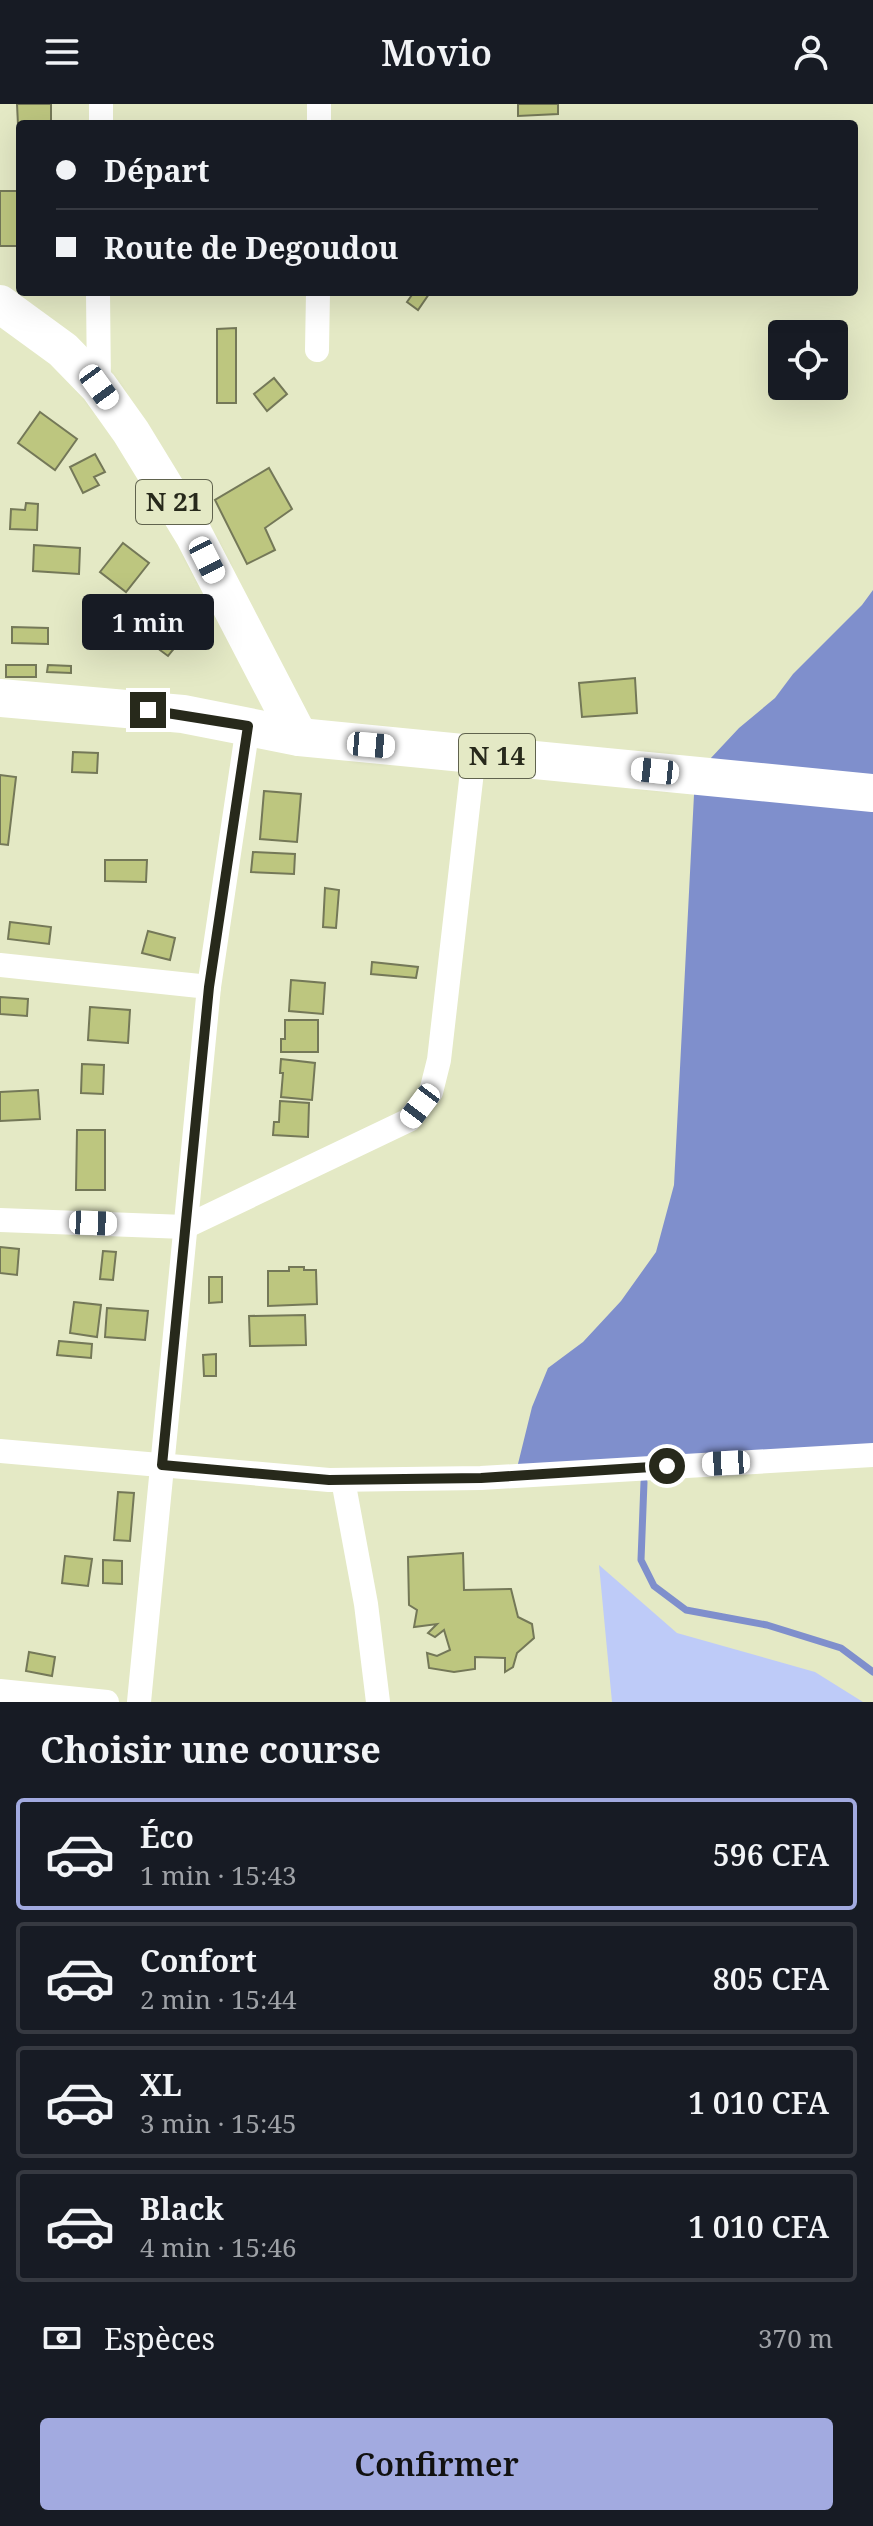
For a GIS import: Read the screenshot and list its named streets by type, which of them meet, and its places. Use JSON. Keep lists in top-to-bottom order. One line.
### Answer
{"streets":{"main road":["N 21","N 14"]},"crossings":[["N 21","N 14"]],"page":{"header":"Movio","banner":["Départ","Route de Degoudou"],"bubble":"1 min","heading":"Choisir une course","list":[{"name":"Éco","note":"1 min · 15:43","value":"596 CFA"},{"name":"Confort","note":"2 min · 15:44","value":"805 CFA"},{"name":"XL","note":"3 min · 15:45","value":"1 010 CFA"},{"name":"Black","note":"4 min · 15:46","value":"1 010 CFA"}],"pay":["Espèces","370 m"],"buttons":"Confirmer"}}
